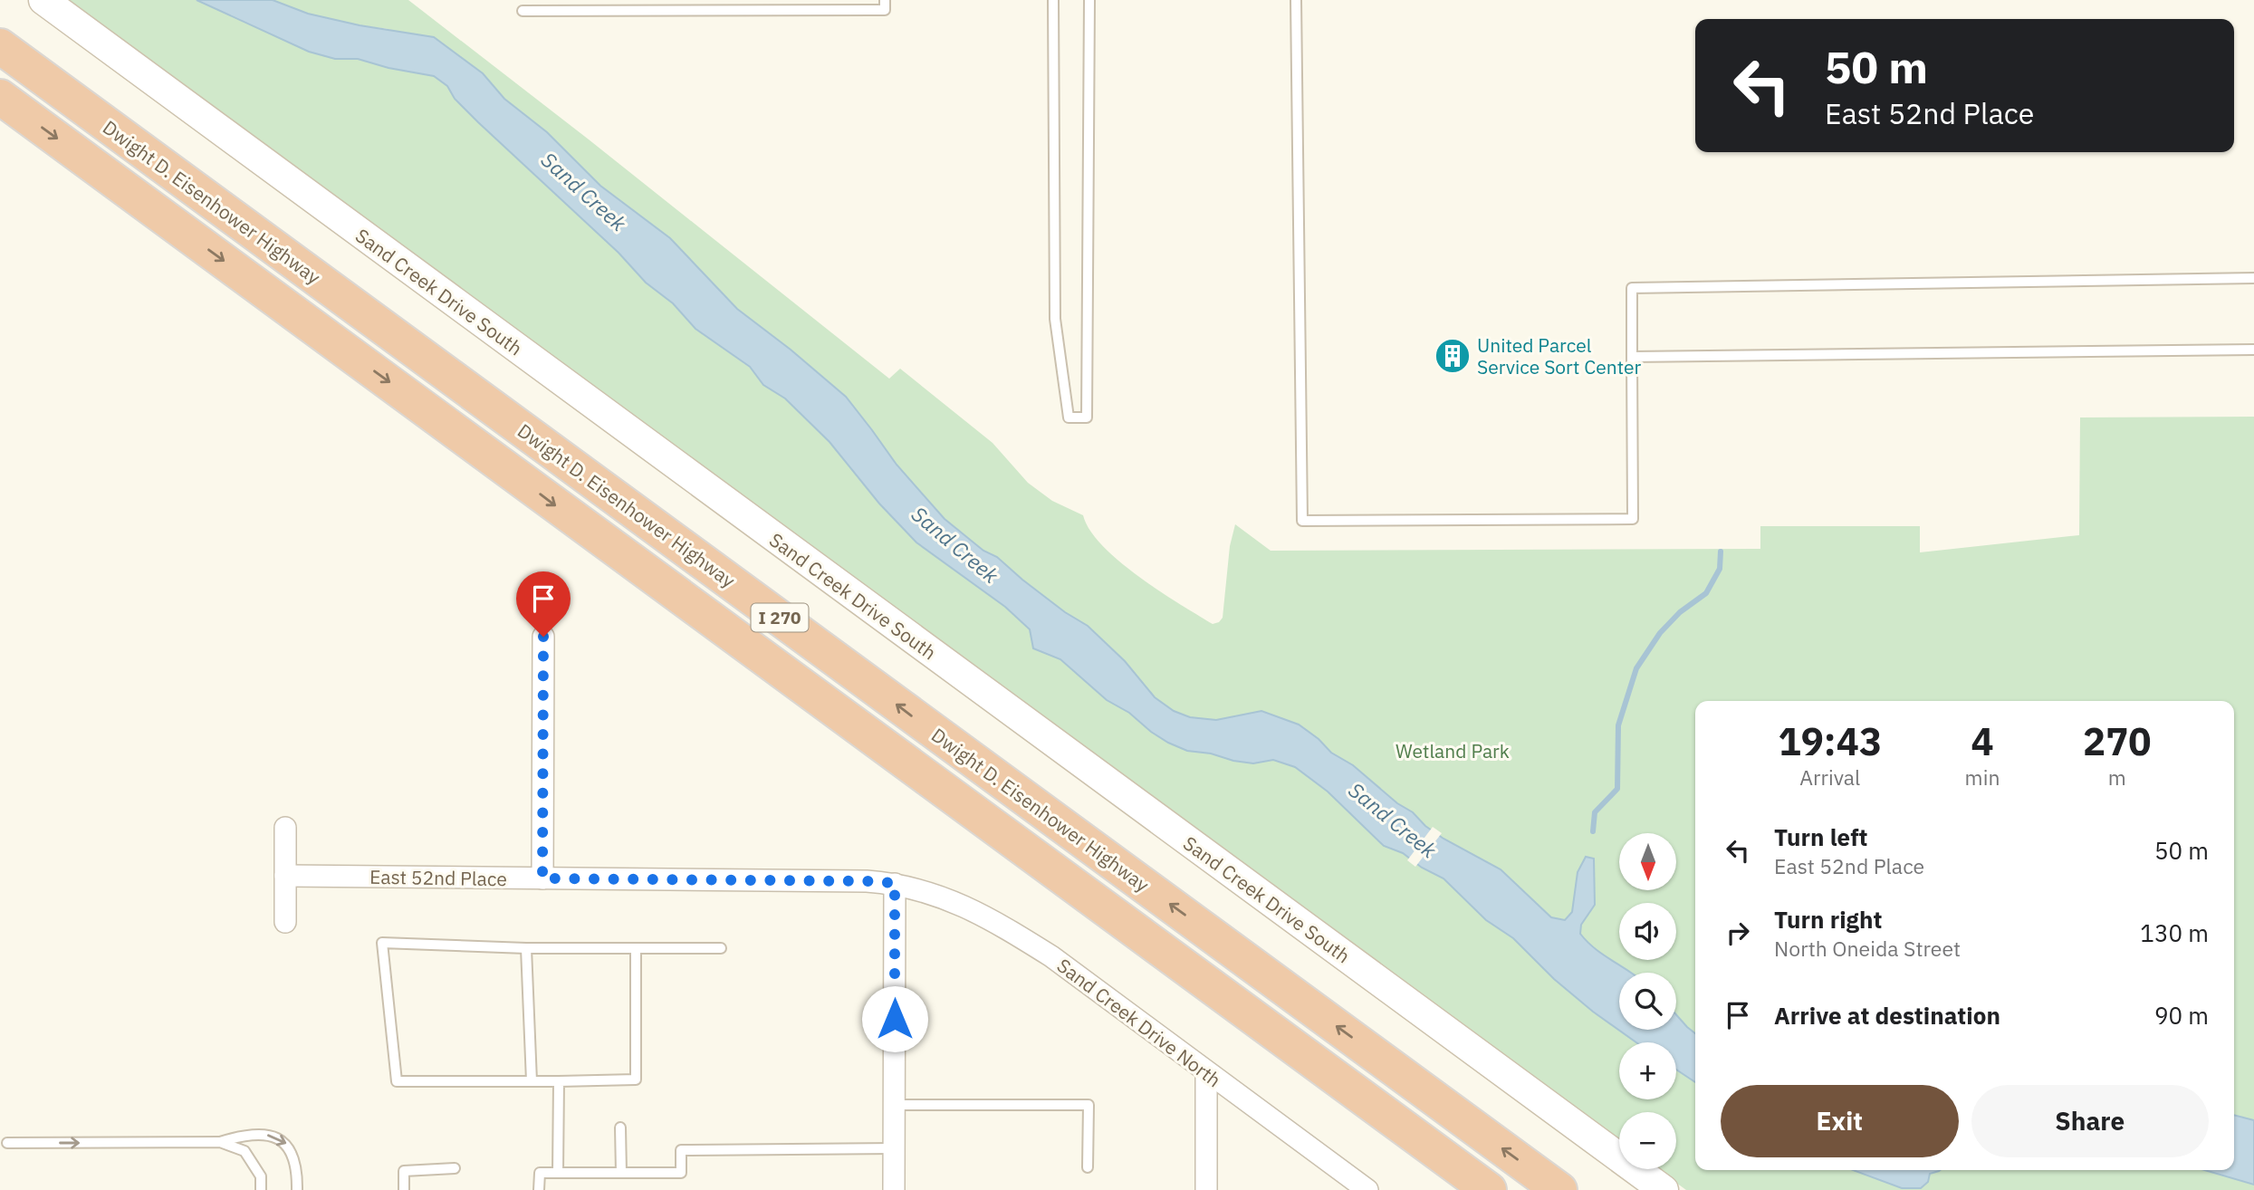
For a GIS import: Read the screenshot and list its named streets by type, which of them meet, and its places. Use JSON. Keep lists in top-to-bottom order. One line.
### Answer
{"streets":{"highway":["Dwight D. Eisenhower Highway","I 270"],"main road":["Sand Creek Drive South"],"street":["East 52nd Place","Sand Creek Drive North"]},"crossings":[["East 52nd Place","Sand Creek Drive North"]],"water":["Sand Creek"],"parks":["Wetland Park"],"places":{"building":["United Parcel Service Sort Center"]},"north":"bottom","page":{"turn":["50 m","East 52nd Place"],"eta":["19:43","Arrival","4","min","270","m"],"list":[{"name":"Turn left","note":"East 52nd Place","value":"50 m"},{"name":"Turn right","note":"North Oneida Street","value":"130 m"},{"name":"Arrive at destination","value":"90 m"}],"map_buttons":["+","−"],"buttons":["Exit","Share"]}}
